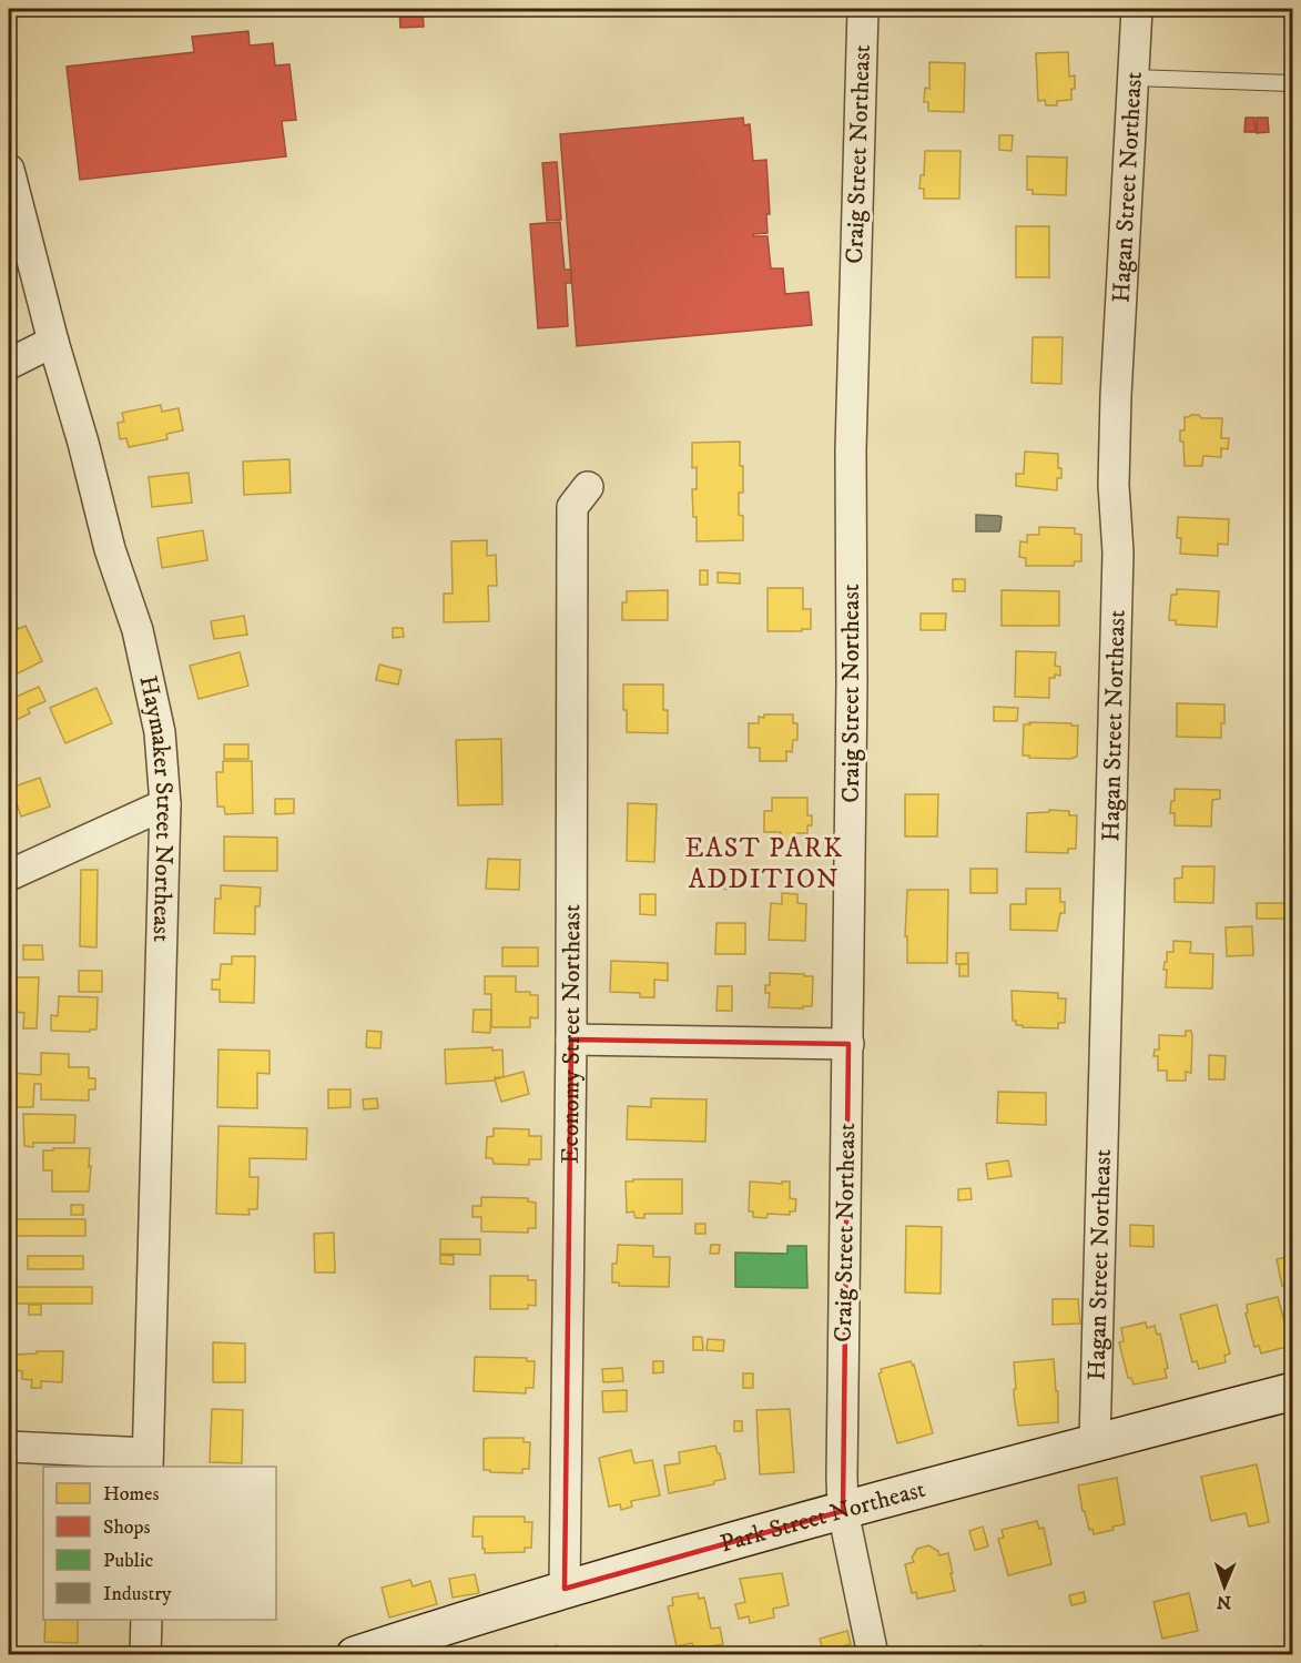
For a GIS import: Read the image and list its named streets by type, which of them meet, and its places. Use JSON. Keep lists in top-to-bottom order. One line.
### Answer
{"streets":{"street":["Craig Street Northeast","Hagan Street Northeast","Haymaker Street Northeast","Economy Street Northeast","Park Street Northeast"]},"crossings":[["Craig Street Northeast","Park Street Northeast"],["Hagan Street Northeast","Park Street Northeast"],["Economy Street Northeast","Park Street Northeast"]],"districts":["EAST PARK ADDITION"],"legend":["Homes","Shops","Public","Industry"],"north":"bottom"}
